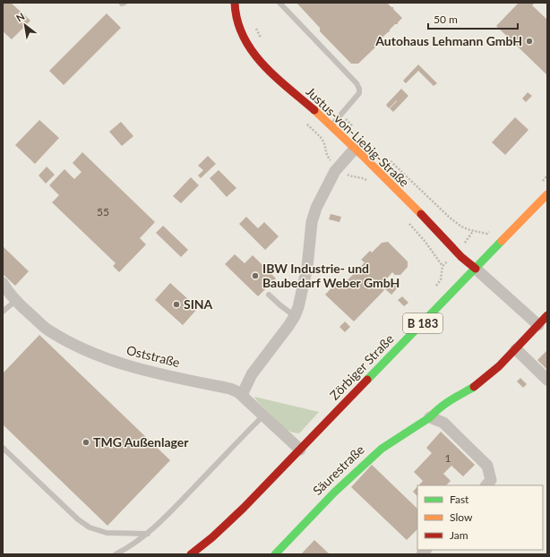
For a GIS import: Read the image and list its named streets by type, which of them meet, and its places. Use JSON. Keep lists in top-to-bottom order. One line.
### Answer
{"streets":{"street":["Justus-von-Liebig-Straße","B 183","Oststraße","Zörbiger Straße","Säurestraße"]},"crossings":[["Justus-von-Liebig-Straße","Zörbiger Straße"],["Oststraße","Zörbiger Straße"]],"places":["Autohaus Lehmann GmbH","IBW Industrie- und Baubedarf Weber GmbH","SINA","TMG Außenlager"],"house_numbers":["55","1"],"legend":["Fast","Slow","Jam"],"scale_bar":"50 m","north":"top left"}
